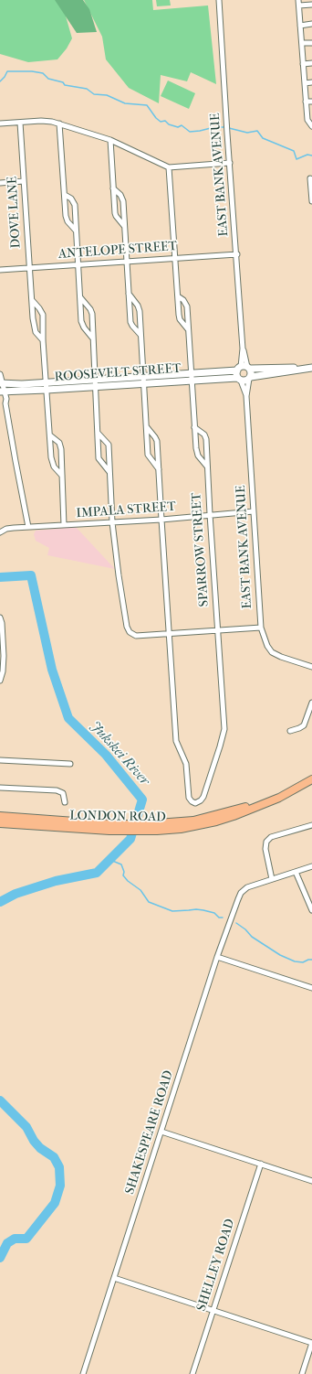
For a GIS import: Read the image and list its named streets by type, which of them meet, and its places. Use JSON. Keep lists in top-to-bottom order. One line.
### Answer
{"streets":{"main road":["LONDON ROAD"],"street":["EAST BANK AVENUE","DOVE LANE","ANTELOPE STREET","ROOSEVELT STREET","IMPALA STREET","SPARROW STREET","SHAKESPEARE ROAD","SHELLEY ROAD"]},"crossings":[["EAST BANK AVENUE","ANTELOPE STREET"],["EAST BANK AVENUE","ROOSEVELT STREET"],["EAST BANK AVENUE","IMPALA STREET"],["DOVE LANE","ANTELOPE STREET"],["DOVE LANE","ROOSEVELT STREET"],["IMPALA STREET","SPARROW STREET"]],"water":["Jukskei River"]}
